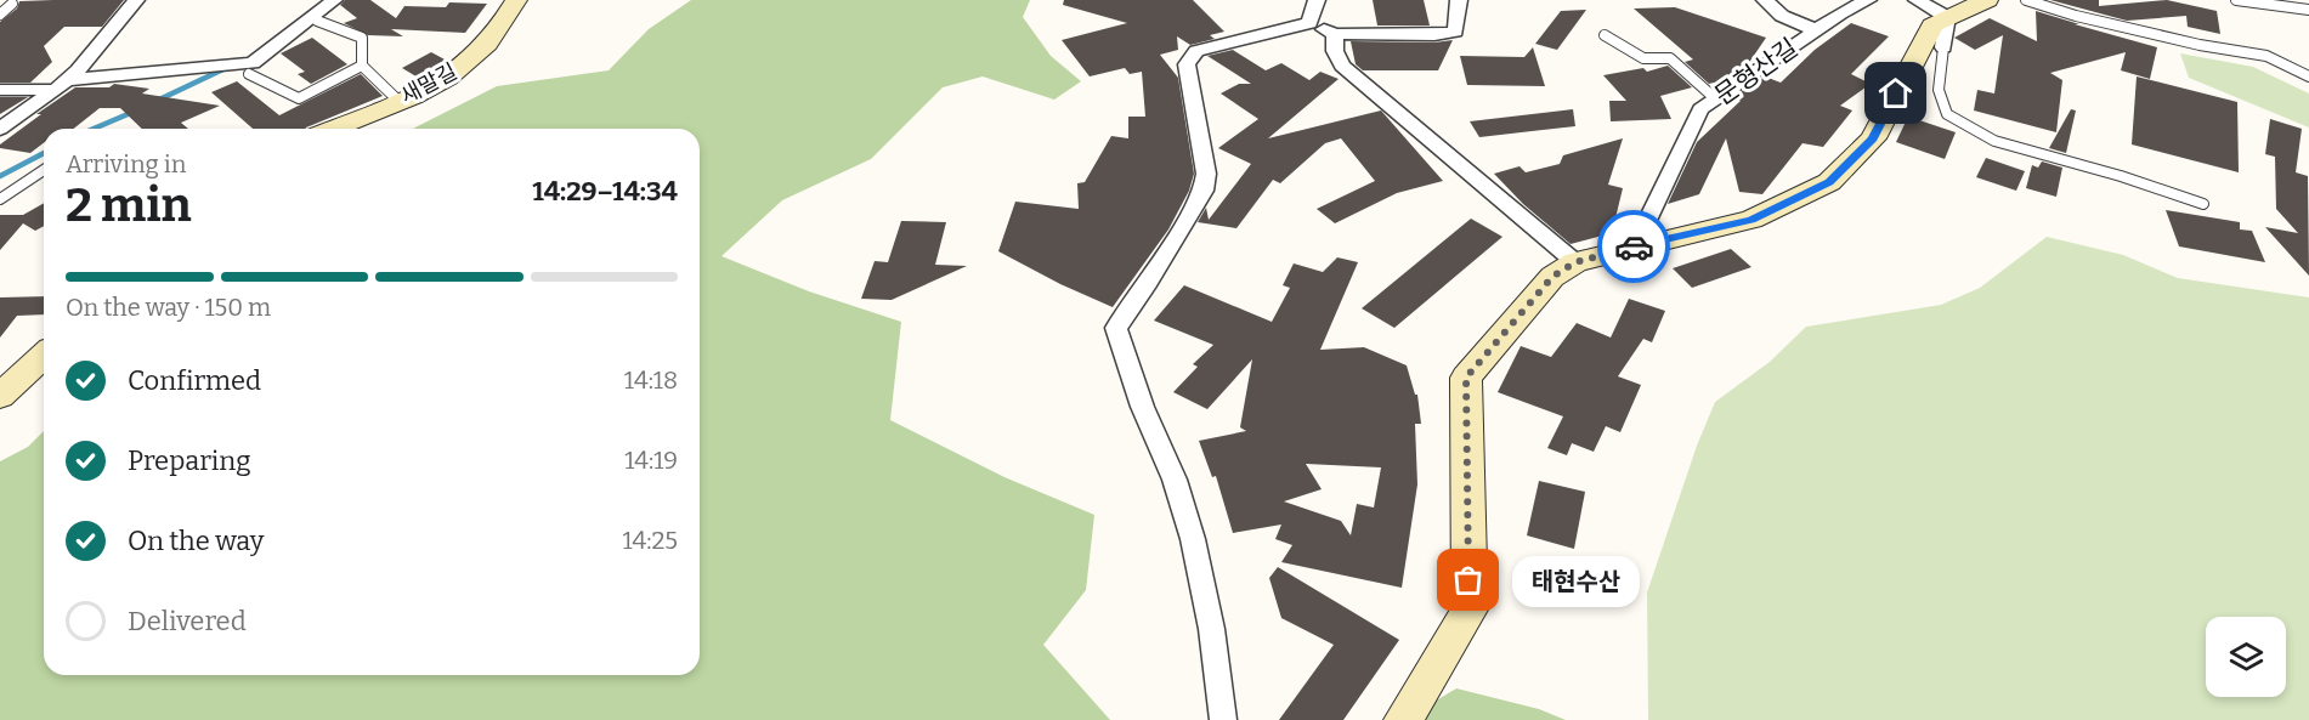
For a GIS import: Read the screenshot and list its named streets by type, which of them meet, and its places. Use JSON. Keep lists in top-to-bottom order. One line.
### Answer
{"streets":{"street":["문형산길","새말길"]},"places":["태현수산"],"page":{"heading":["2 min","Arriving in","14:29–14:34"],"bar":"On the way · 150 m","list":[["Confirmed","14:18"],["Preparing","14:19"],["On the way","14:25"],"Delivered"],"bubble":"태현수산"}}
